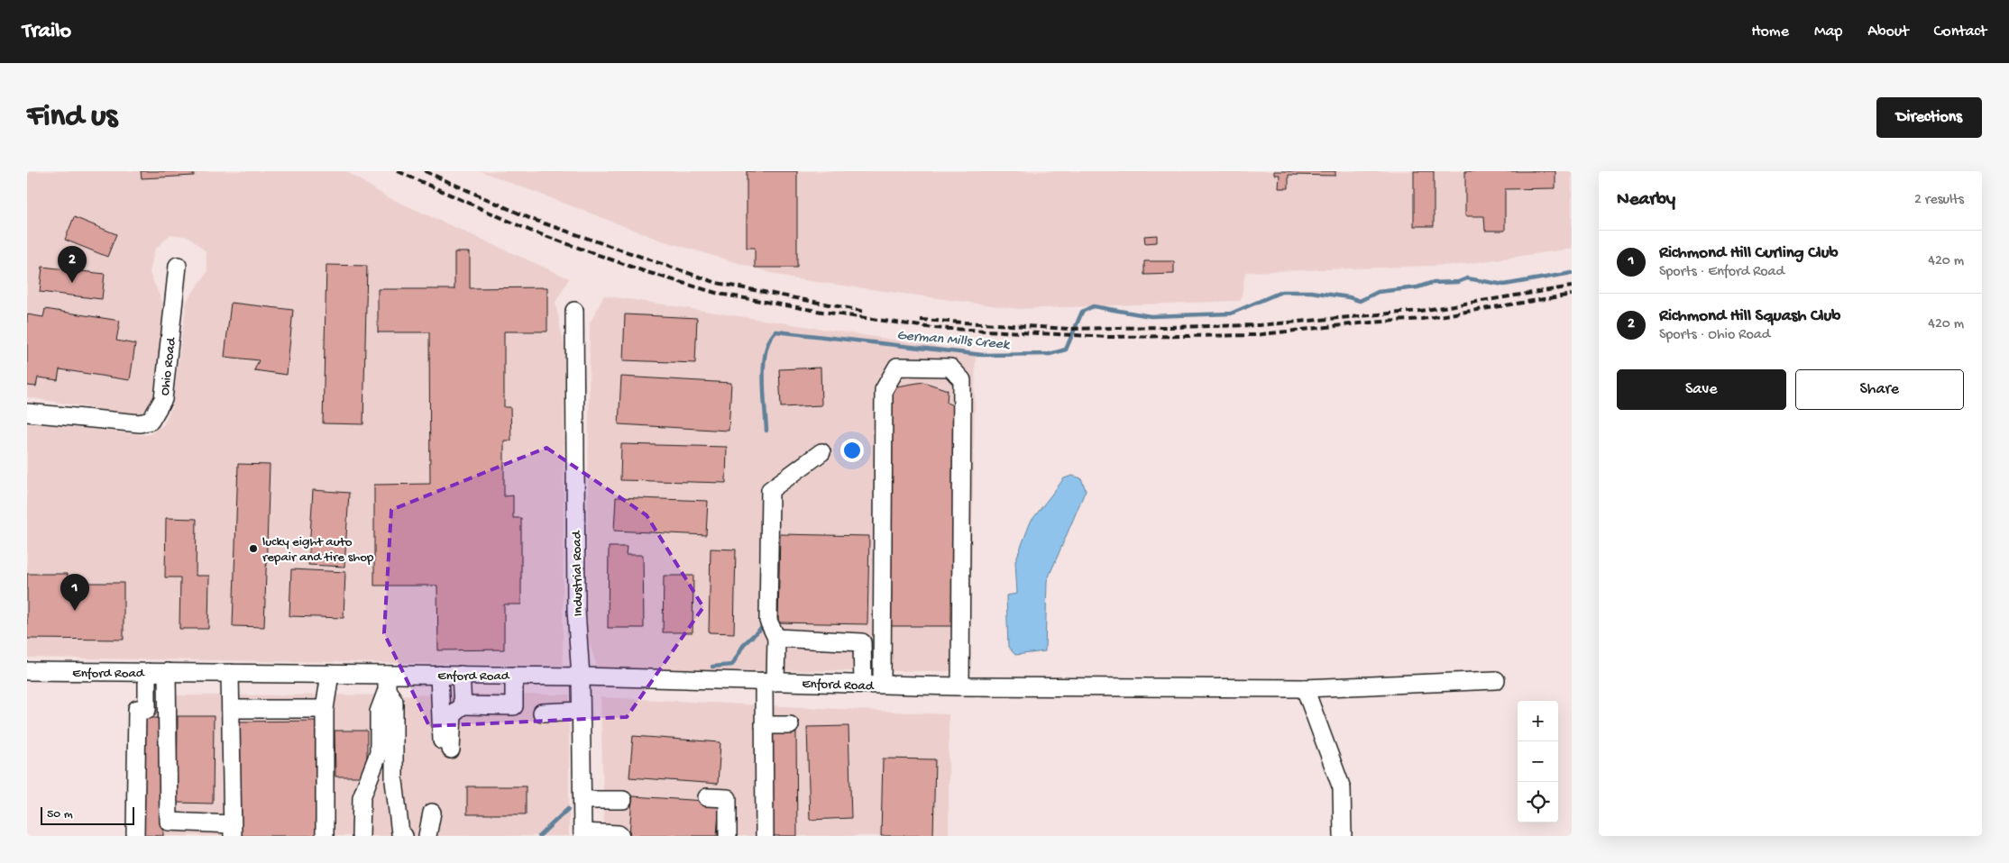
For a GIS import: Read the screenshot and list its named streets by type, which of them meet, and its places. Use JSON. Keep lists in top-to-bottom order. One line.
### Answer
{"streets":{"street":["Ohio Road","Industrial Road","Enford Road"]},"crossings":[["Industrial Road","Enford Road"]],"water":["German Mills Creek"],"places":["lucky eight auto repair and tire shop"],"scale_bar":"50 m","page":{"header":"Trailo","nav":["Home","Map","About","Contact"],"buttons":["Directions",["Save","Share"]],"title":"Find us","heading":["Nearby","2 results"],"list":[{"mark":"1","name":"Richmond Hill Curling Club","note":"Sports · Enford Road","value":"420 m"},{"mark":"2","name":"Richmond Hill Squash Club","note":"Sports · Ohio Road","value":"420 m"}],"pins":["2","1"],"map_buttons":["+","−"],"scale":"50 m"}}
